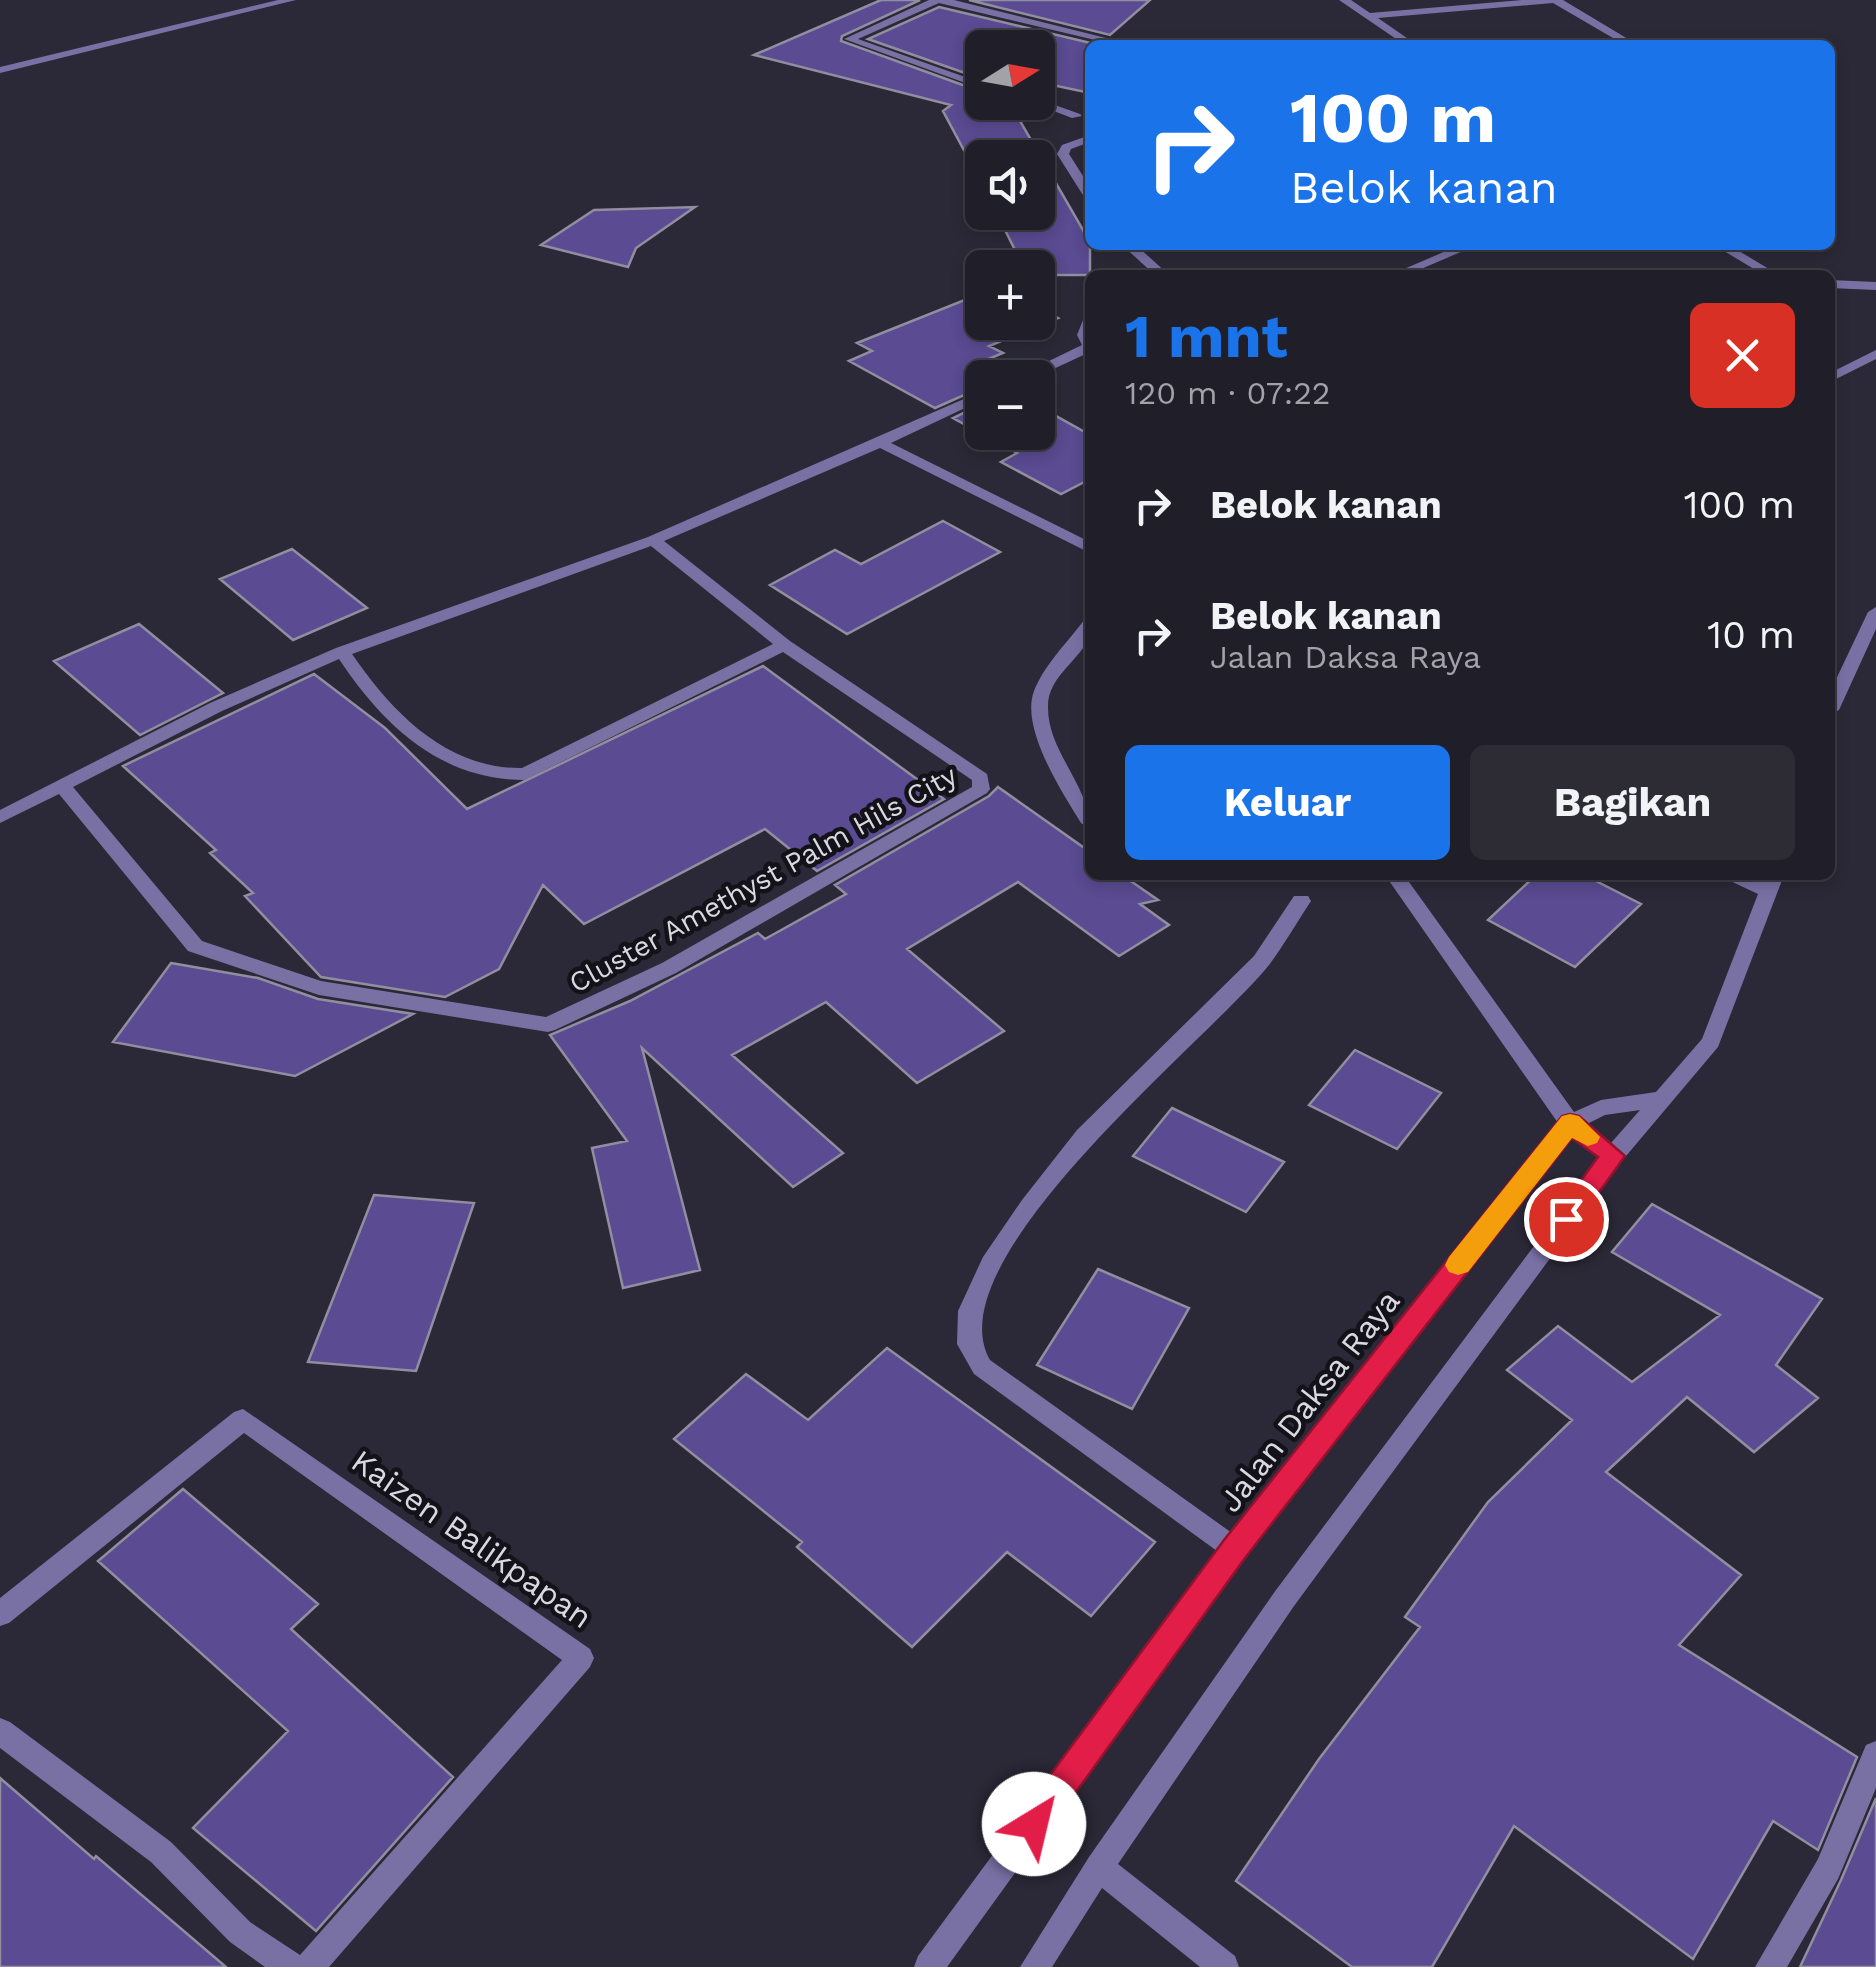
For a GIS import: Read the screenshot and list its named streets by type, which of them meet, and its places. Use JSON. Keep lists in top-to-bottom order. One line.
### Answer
{"streets":{"street":["Cluster Amethyst Palm Hils City","Jalan Daksa Raya","Kaizen Balikpapan"]},"north":"right","page":{"map_buttons":["+","−"],"turn":["100 m","Belok kanan"],"heading":["1 mnt","120 m · 07:22"],"list":[{"name":"Belok kanan","value":"100 m"},{"name":"Belok kanan","note":"Jalan Daksa Raya","value":"10 m"}],"buttons":["Keluar","Bagikan"]}}
